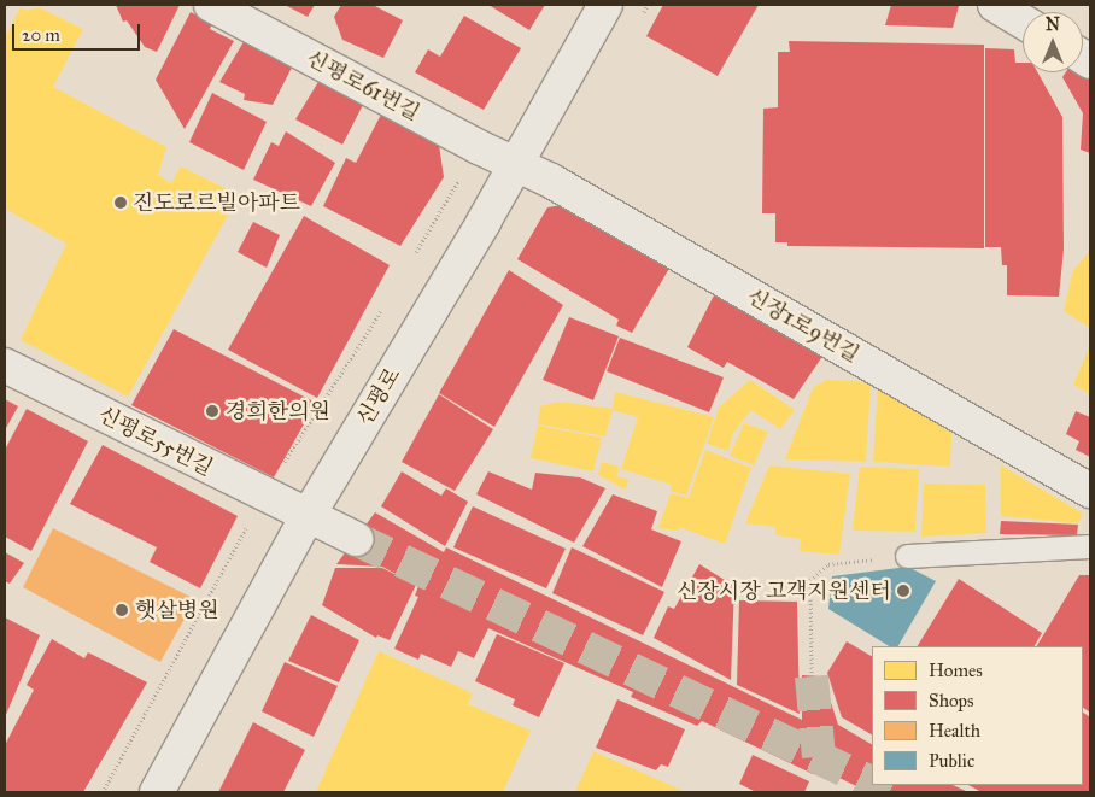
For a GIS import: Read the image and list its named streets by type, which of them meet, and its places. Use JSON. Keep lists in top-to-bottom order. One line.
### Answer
{"streets":{"street":["신평로61번길","신장1로9번길","신평로","신평로55번길"]},"crossings":[["신평로61번길","신장1로9번길"],["신평로61번길","신평로"],["신장1로9번길","신평로"],["신평로","신평로55번길"]],"places":["진도로르빌아파트","경희한의원","신장시장 고객지원센터","햇살병원"],"legend":["Homes","Shops","Health","Public"],"scale_bar":"20 m","north":"top"}
